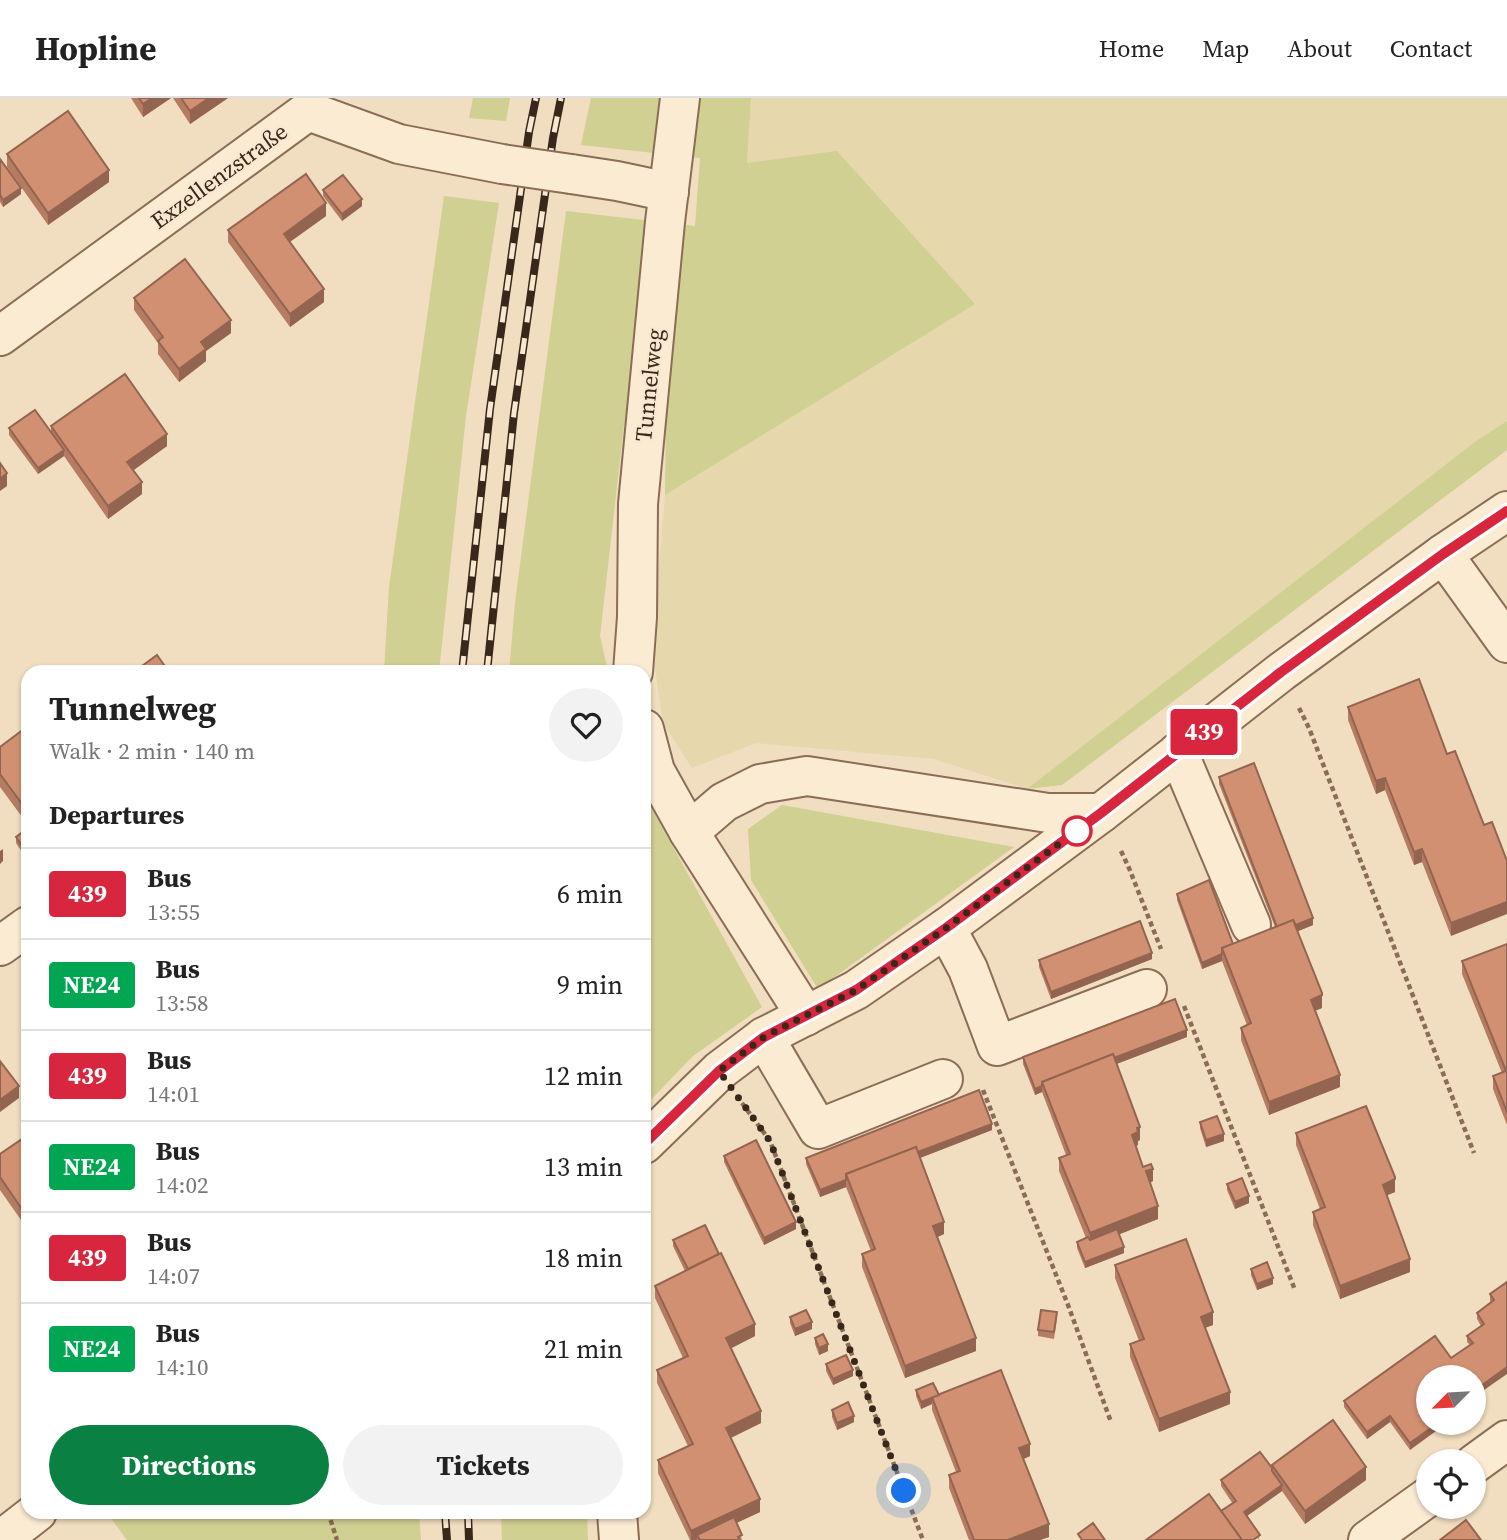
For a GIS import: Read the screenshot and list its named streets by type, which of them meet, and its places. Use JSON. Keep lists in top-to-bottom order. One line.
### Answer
{"streets":{"street":["Exzellenzstraße","Tunnelweg"]},"crossings":[["Exzellenzstraße","Tunnelweg"]],"lines":["bus line 439"],"north":"bottom left","page":{"header":"Hopline","nav":["Home","Map","About","Contact"],"on_map":"439","heading":[["Tunnelweg","Walk · 2 min · 140 m"],"Departures"],"list":[{"mark":"439","name":"Bus","note":"13:55","value":"6 min"},{"mark":"NE24","name":"Bus","note":"13:58","value":"9 min"},{"mark":"439","name":"Bus","note":"14:01","value":"12 min"},{"mark":"NE24","name":"Bus","note":"14:02","value":"13 min"},{"mark":"439","name":"Bus","note":"14:07","value":"18 min"},{"mark":"NE24","name":"Bus","note":"14:10","value":"21 min"}],"buttons":["Directions","Tickets"]}}
